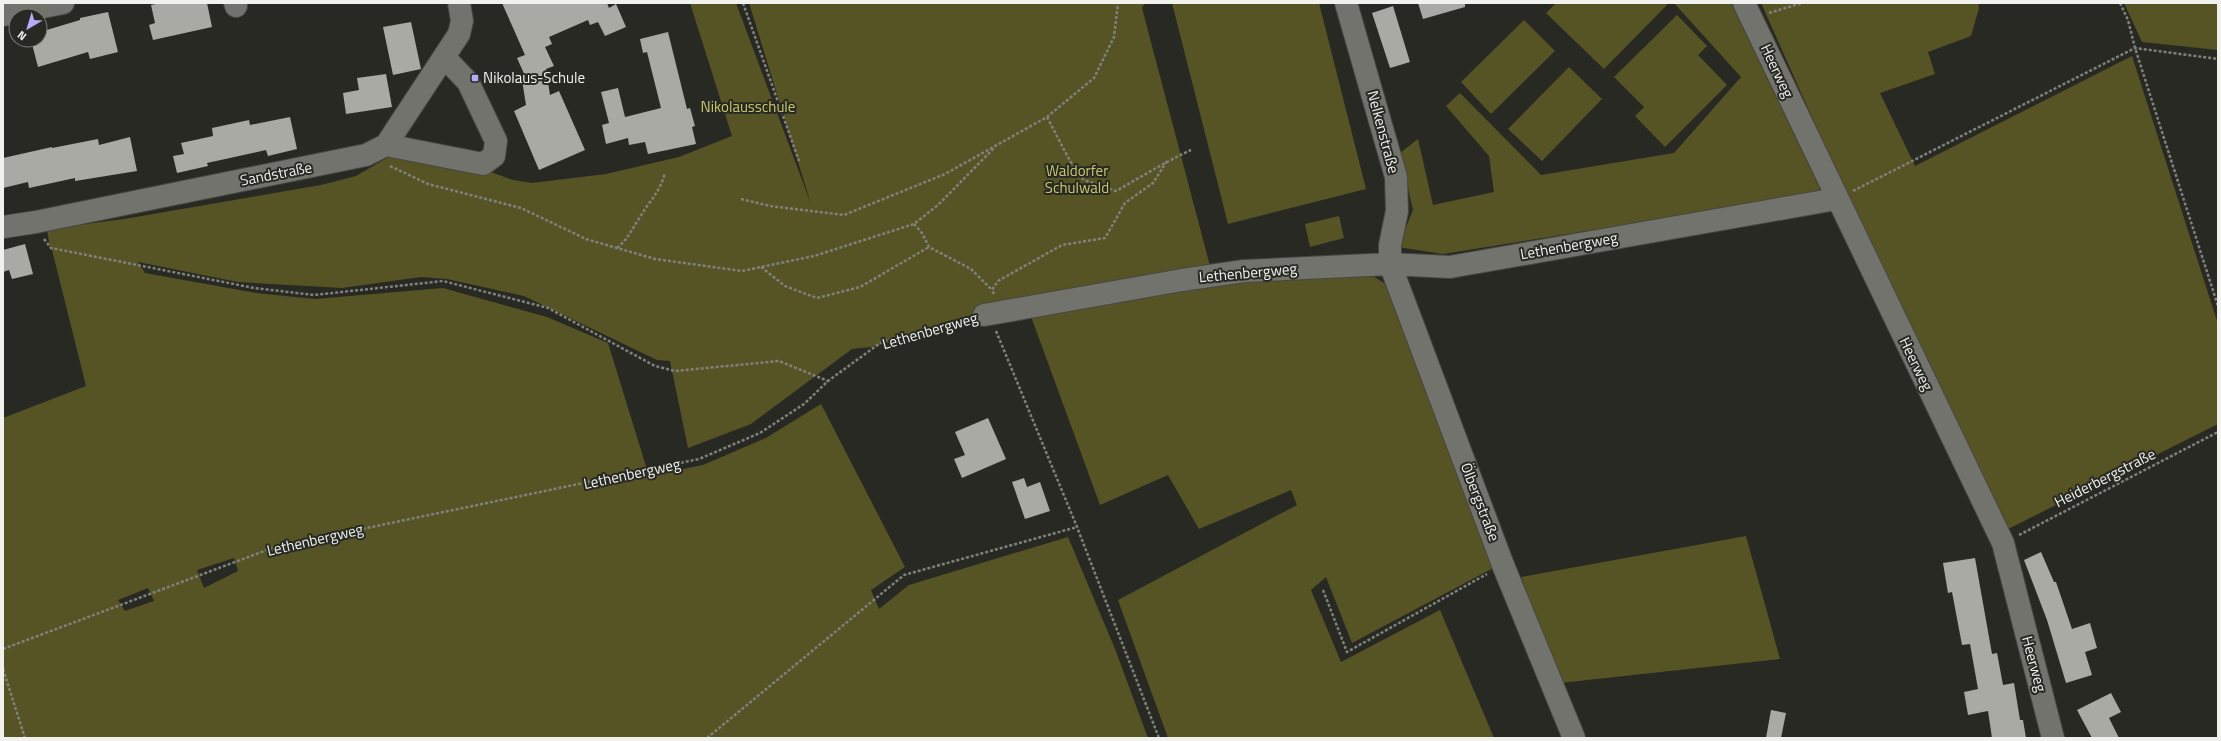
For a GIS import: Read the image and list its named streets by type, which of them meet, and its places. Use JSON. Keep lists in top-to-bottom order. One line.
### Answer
{"streets":{"street":["Heerweg","Nelkenstraße","Sandstraße","Lethenbergweg","Ölbergstraße"],"path":["Heiderbergstraße"]},"crossings":[["Heerweg","Lethenbergweg"],["Heerweg","Heiderbergstraße"],["Nelkenstraße","Lethenbergweg"],["Nelkenstraße","Ölbergstraße"],["Lethenbergweg","Ölbergstraße"]],"parks":["Nikolausschule","Waldorfer Schulwald"],"places":{"transit":["Nikolaus-Schule"]},"north":"bottom left"}
